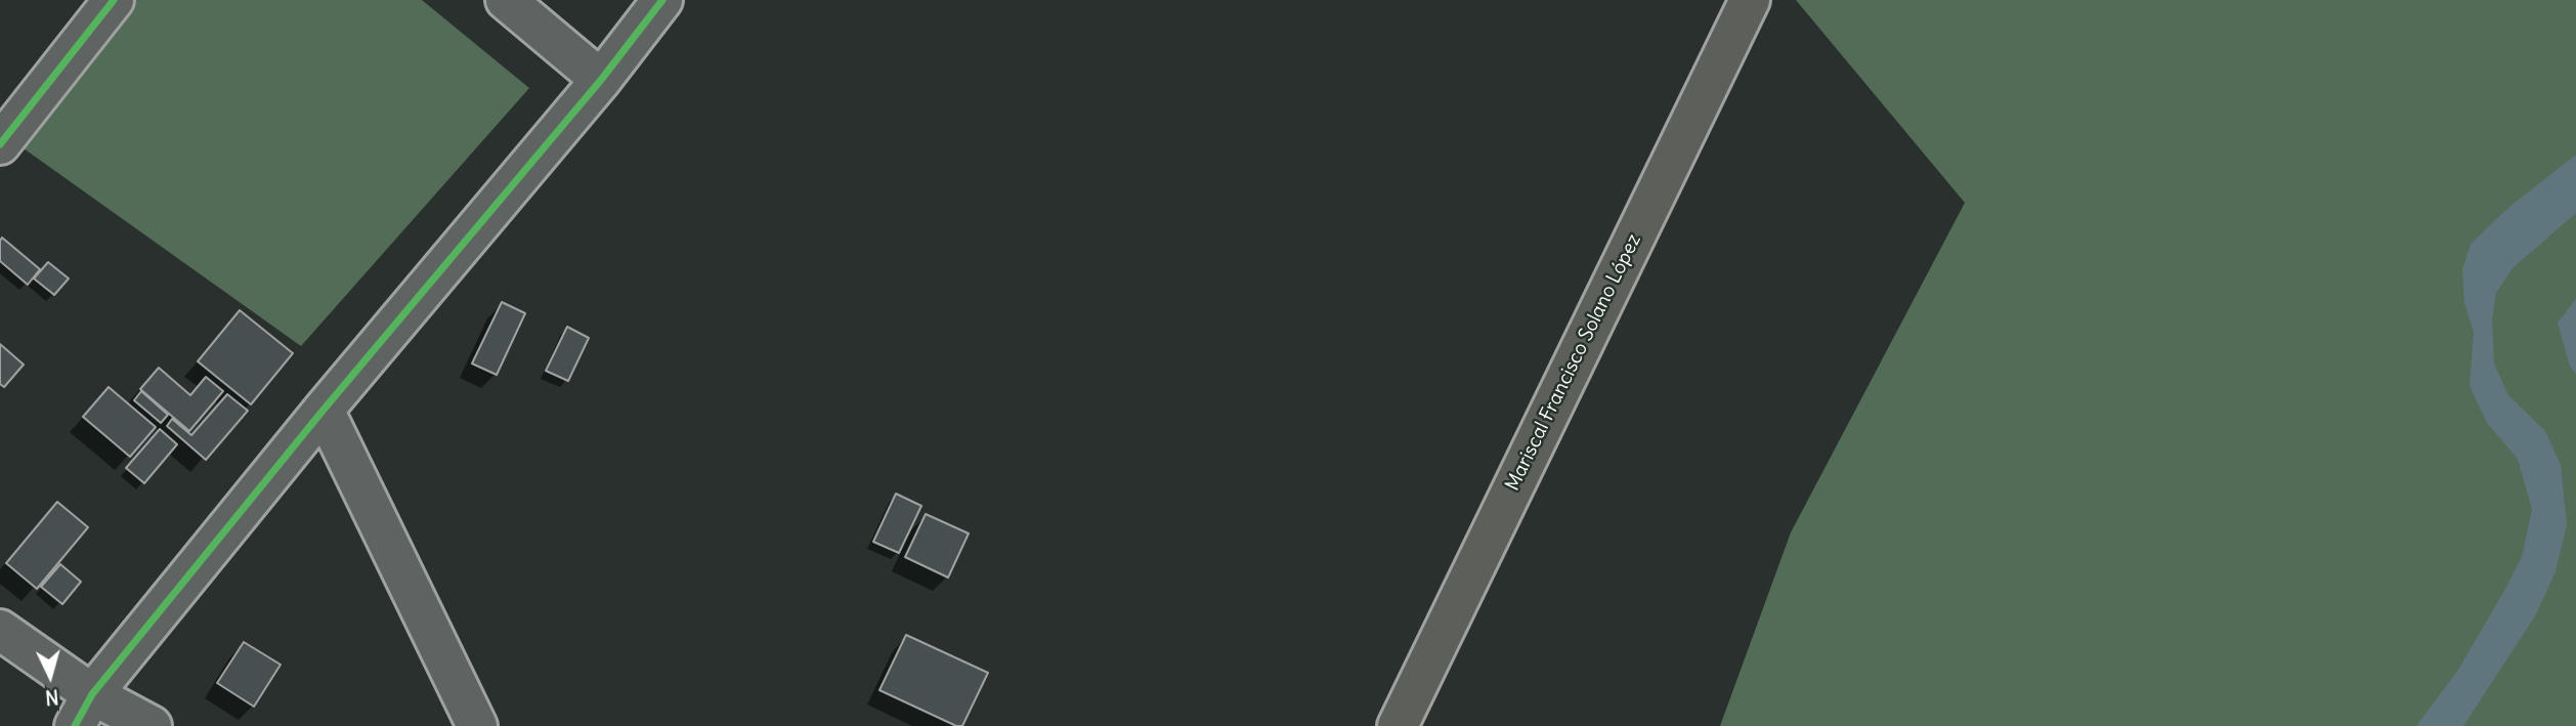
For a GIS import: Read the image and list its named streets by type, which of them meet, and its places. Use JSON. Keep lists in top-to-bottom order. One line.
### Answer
{"streets":{"main road":["Mariscal Francisco Solano López"]},"north":"bottom"}
